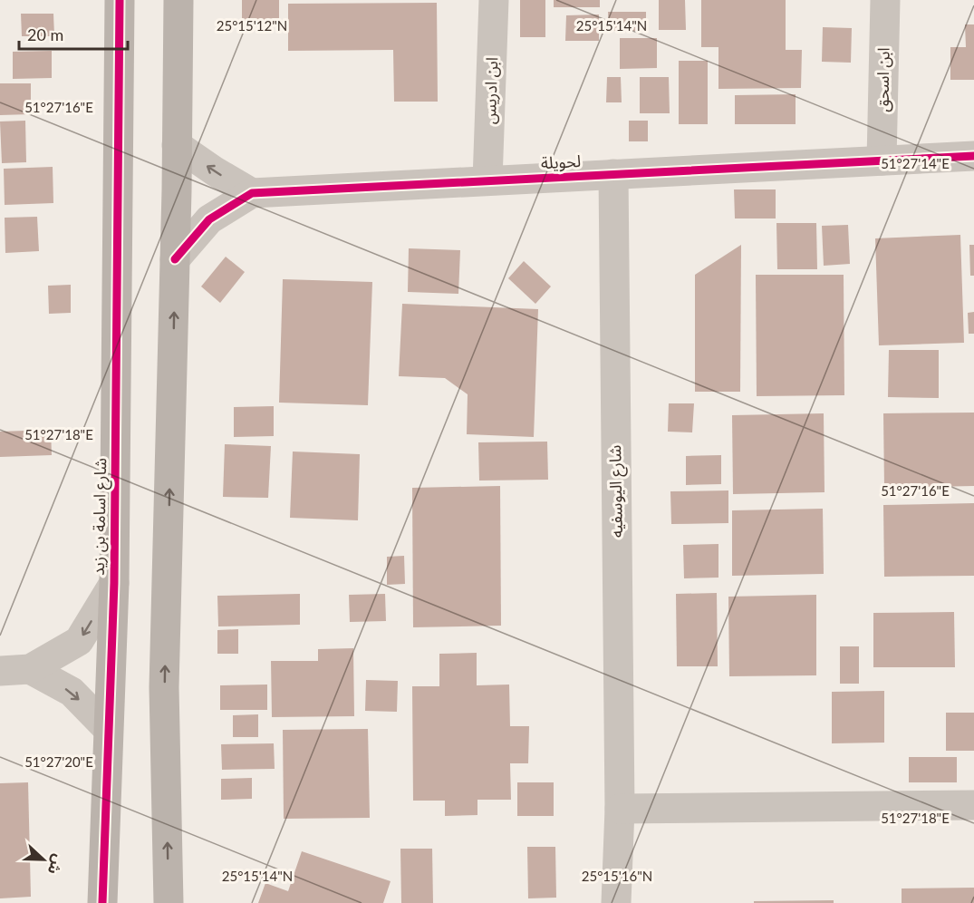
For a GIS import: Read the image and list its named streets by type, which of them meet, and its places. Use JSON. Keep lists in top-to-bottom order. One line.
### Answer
{"streets":{"street":["ابن اسحق","ابن ادريس","لحويلة","شارع اليوسفيه","شارع اسامة بن زيد"]},"crossings":[["ابن اسحق","لحويلة"],["ابن ادريس","لحويلة"],["لحويلة","شارع اليوسفيه"]],"scale_bar":"20 m","north":"right","coordinates":["25°15'12\"N","25°15'14\"N","51°27'16\"E","51°27'14\"E","51°27'18\"E","51°27'20\"E","25°15'16\"N"]}
